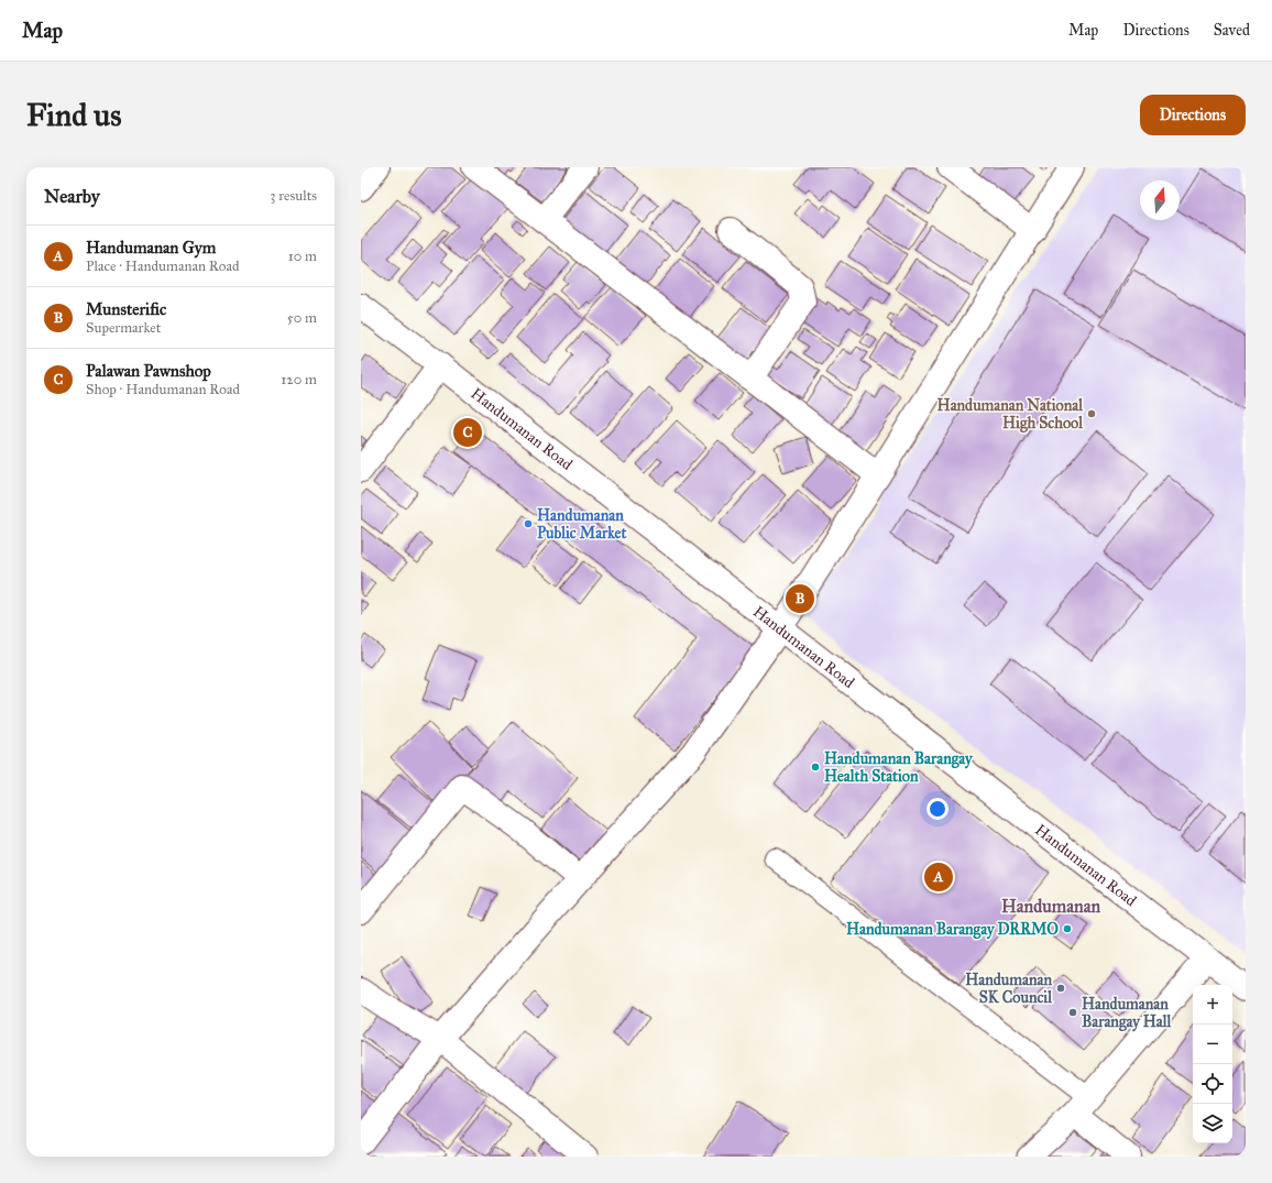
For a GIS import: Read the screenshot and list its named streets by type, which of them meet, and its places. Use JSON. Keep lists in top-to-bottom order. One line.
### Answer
{"streets":{"street":["Handumanan Road"]},"districts":["Handumanan"],"places":["Handumanan National High School","Handumanan Public Market","Handumanan Barangay Health Station","Handumanan Barangay DRRMO","Handumanan SK Council","Handumanan Barangay Hall"],"north":"top","page":{"header":"Map","nav":["Map","Directions","Saved"],"buttons":"Directions","title":"Find us","heading":["Nearby","3 results"],"list":[{"mark":"A","name":"Handumanan Gym","note":"Place · Handumanan Road","value":"10 m"},{"mark":"B","name":"Munsterific","note":"Supermarket","value":"50 m"},{"mark":"C","name":"Palawan Pawnshop","note":"Shop · Handumanan Road","value":"120 m"}],"pins":["C","B","A"],"map_buttons":["+","−"]}}
